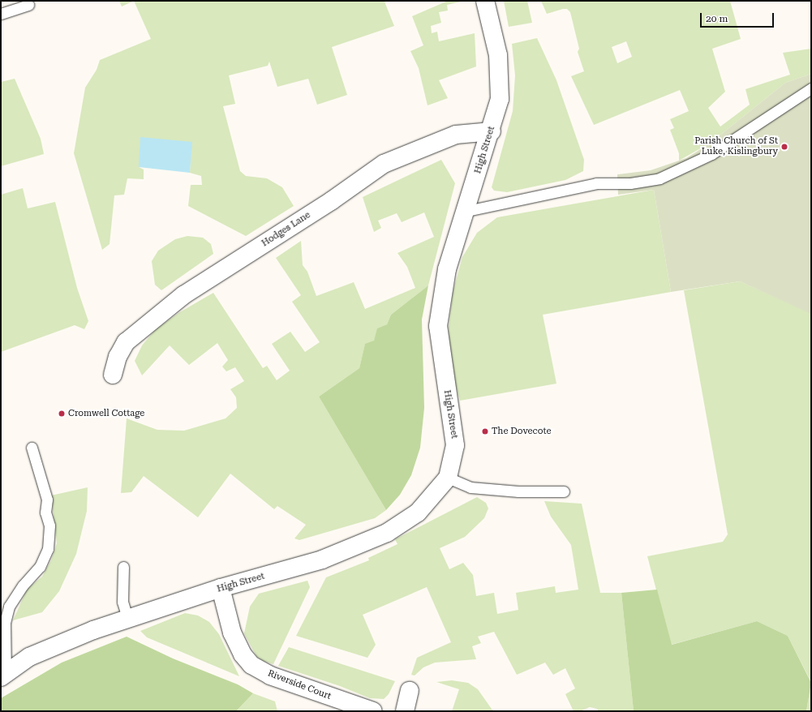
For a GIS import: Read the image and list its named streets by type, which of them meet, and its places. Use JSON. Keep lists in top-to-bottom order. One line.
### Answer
{"streets":{"street":["High Street","Hodges Lane","Riverside Court"]},"crossings":[["High Street","Hodges Lane"],["High Street","Riverside Court"]],"places":["Parish Church of St Luke, Kislingbury","Cromwell Cottage","The Dovecote"],"scale_bar":"20 m"}
